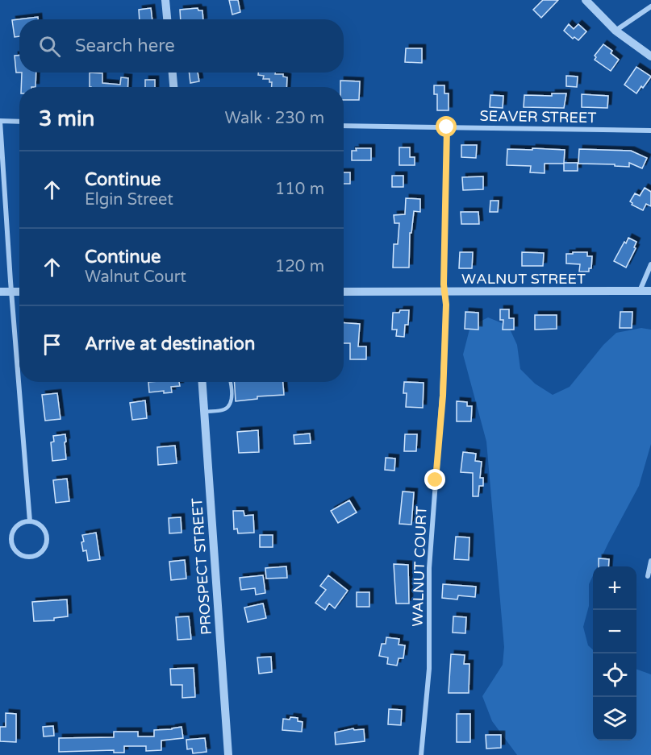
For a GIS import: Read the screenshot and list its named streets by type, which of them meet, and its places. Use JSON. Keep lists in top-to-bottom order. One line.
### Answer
{"streets":{"street":["SEAVER STREET","WALNUT STREET","PROSPECT STREET","WALNUT COURT"]},"crossings":[["SEAVER STREET","WALNUT COURT"],["WALNUT STREET","WALNUT COURT"]],"page":{"search":"Search here","heading":["3 min","Walk · 230 m"],"list":[["Continue","Elgin Street","110 m"],["Continue","Walnut Court","120 m"],"Arrive at destination"],"map_buttons":["+","−"]}}
